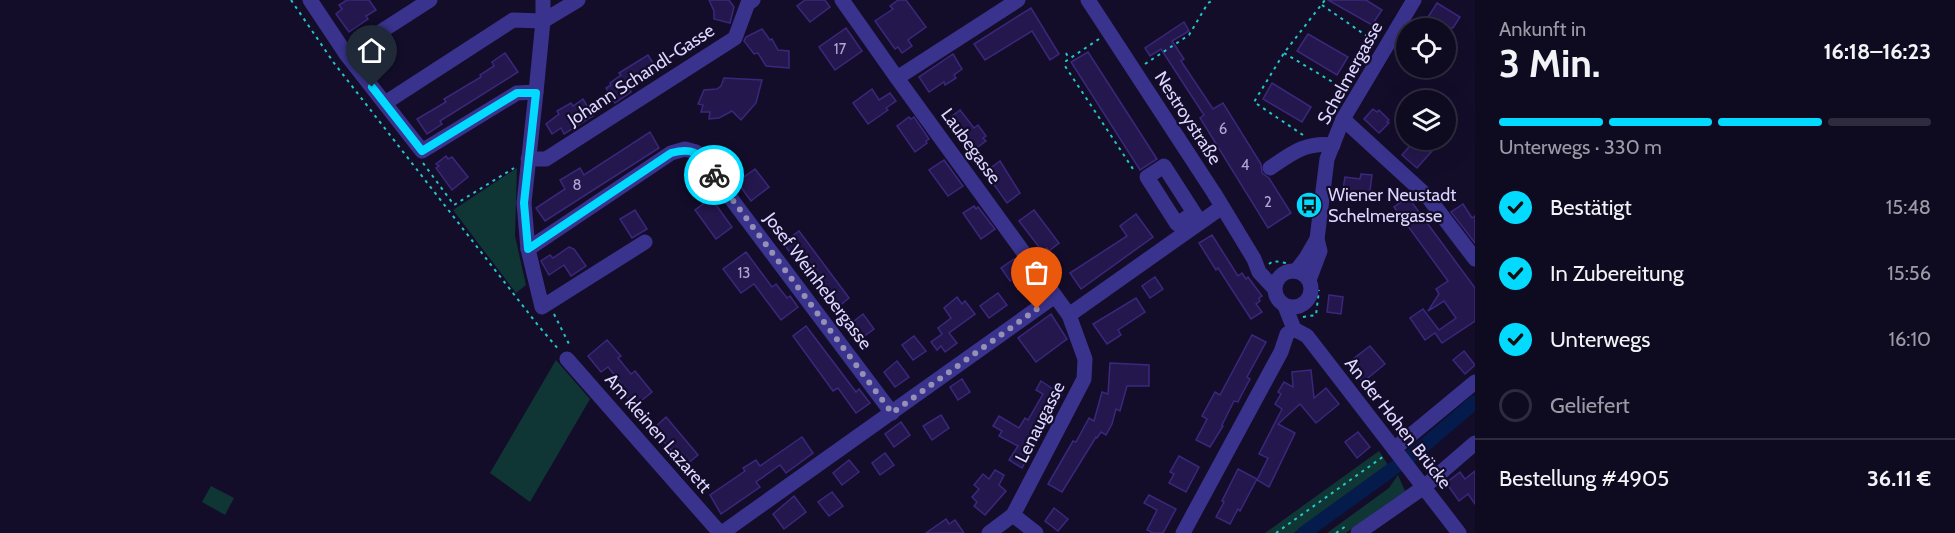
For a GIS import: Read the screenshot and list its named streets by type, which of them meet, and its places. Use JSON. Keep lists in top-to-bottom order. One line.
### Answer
{"streets":{"street":["Schelmergasse","Johann Schandl-Gasse","Nestroystraße","Laubegasse","Josef Weinhebergasse","Lenaugasse","An der Hohen Brücke","Am kleinen Lazarett"]},"crossings":[["Schelmergasse","Nestroystraße"],["Nestroystraße","An der Hohen Brücke"],["Laubegasse","Lenaugasse"]],"places":{"bus stop":["Wiener Neustadt Schelmergasse"]},"house_numbers":["17","6","4","8","2","13"],"page":{"heading":["3 Min.","Ankunft in","16:18–16:23"],"panel":["Bestellung #4905","36.11 €"],"bar":"Unterwegs · 330 m","list":[["Bestätigt","15:48"],["In Zubereitung","15:56"],["Unterwegs","16:10"],"Geliefert"]}}
